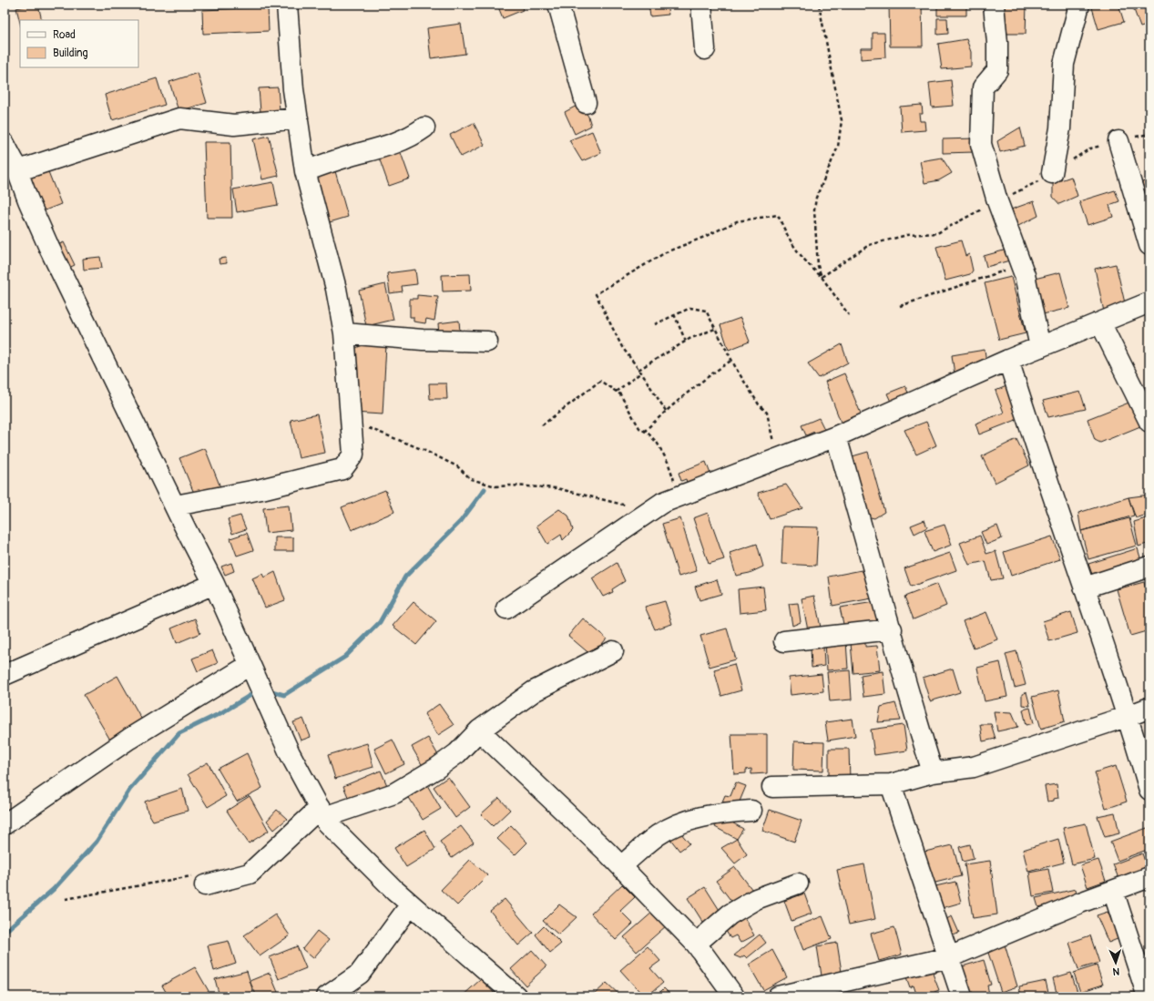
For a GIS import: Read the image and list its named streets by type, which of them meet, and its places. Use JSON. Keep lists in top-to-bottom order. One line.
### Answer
{"legend":["Road","Building"],"north":"bottom"}
